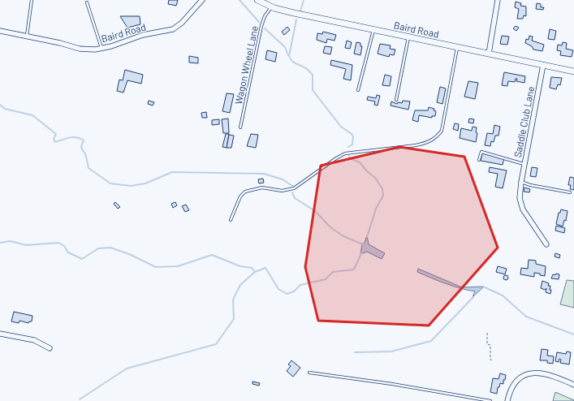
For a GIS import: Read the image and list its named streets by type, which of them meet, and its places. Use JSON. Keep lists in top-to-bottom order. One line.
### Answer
{"streets":{"street":["Baird Road","Saddle Club Lane"],"lane":["Wagon Wheel Lane"]},"crossings":[["Baird Road","Wagon Wheel Lane"],["Baird Road","Saddle Club Lane"]]}
